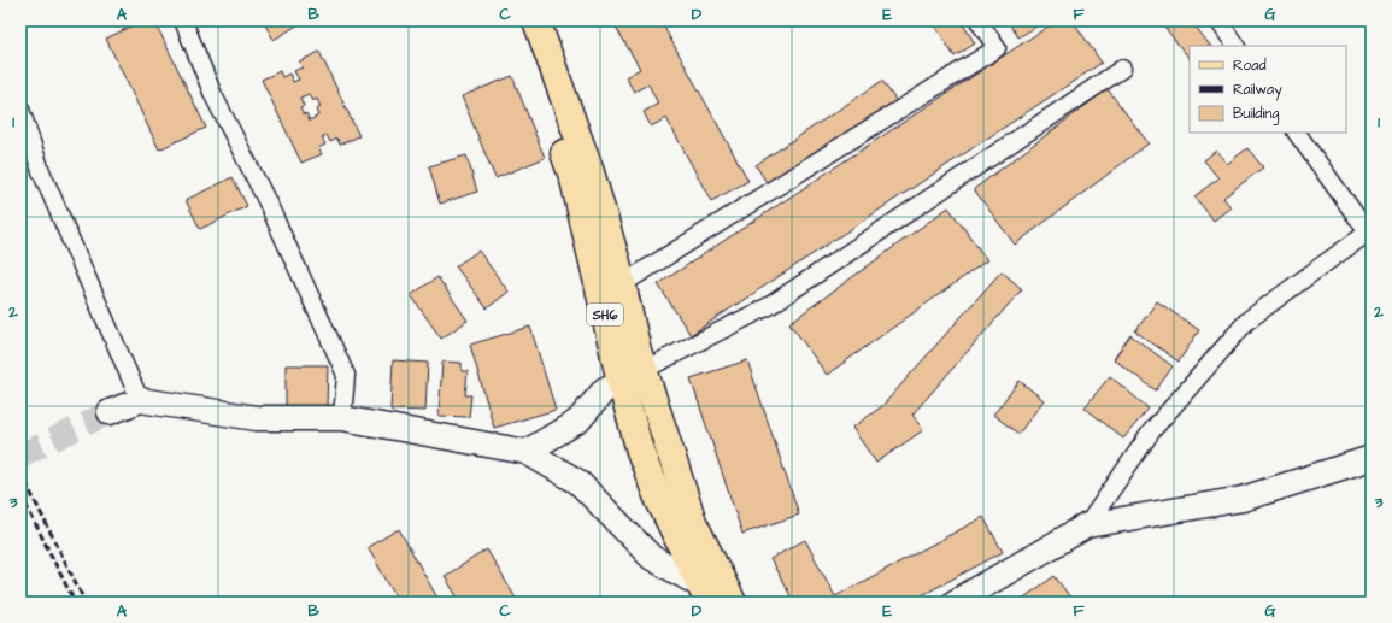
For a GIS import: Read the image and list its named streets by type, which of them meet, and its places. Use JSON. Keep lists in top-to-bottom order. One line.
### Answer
{"streets":{"main road":["SH6"]},"legend":["Road","Railway","Building"],"grid":{"columns":["A","B","C","D","E","F","G"],"rows":["1","2","3"]}}
